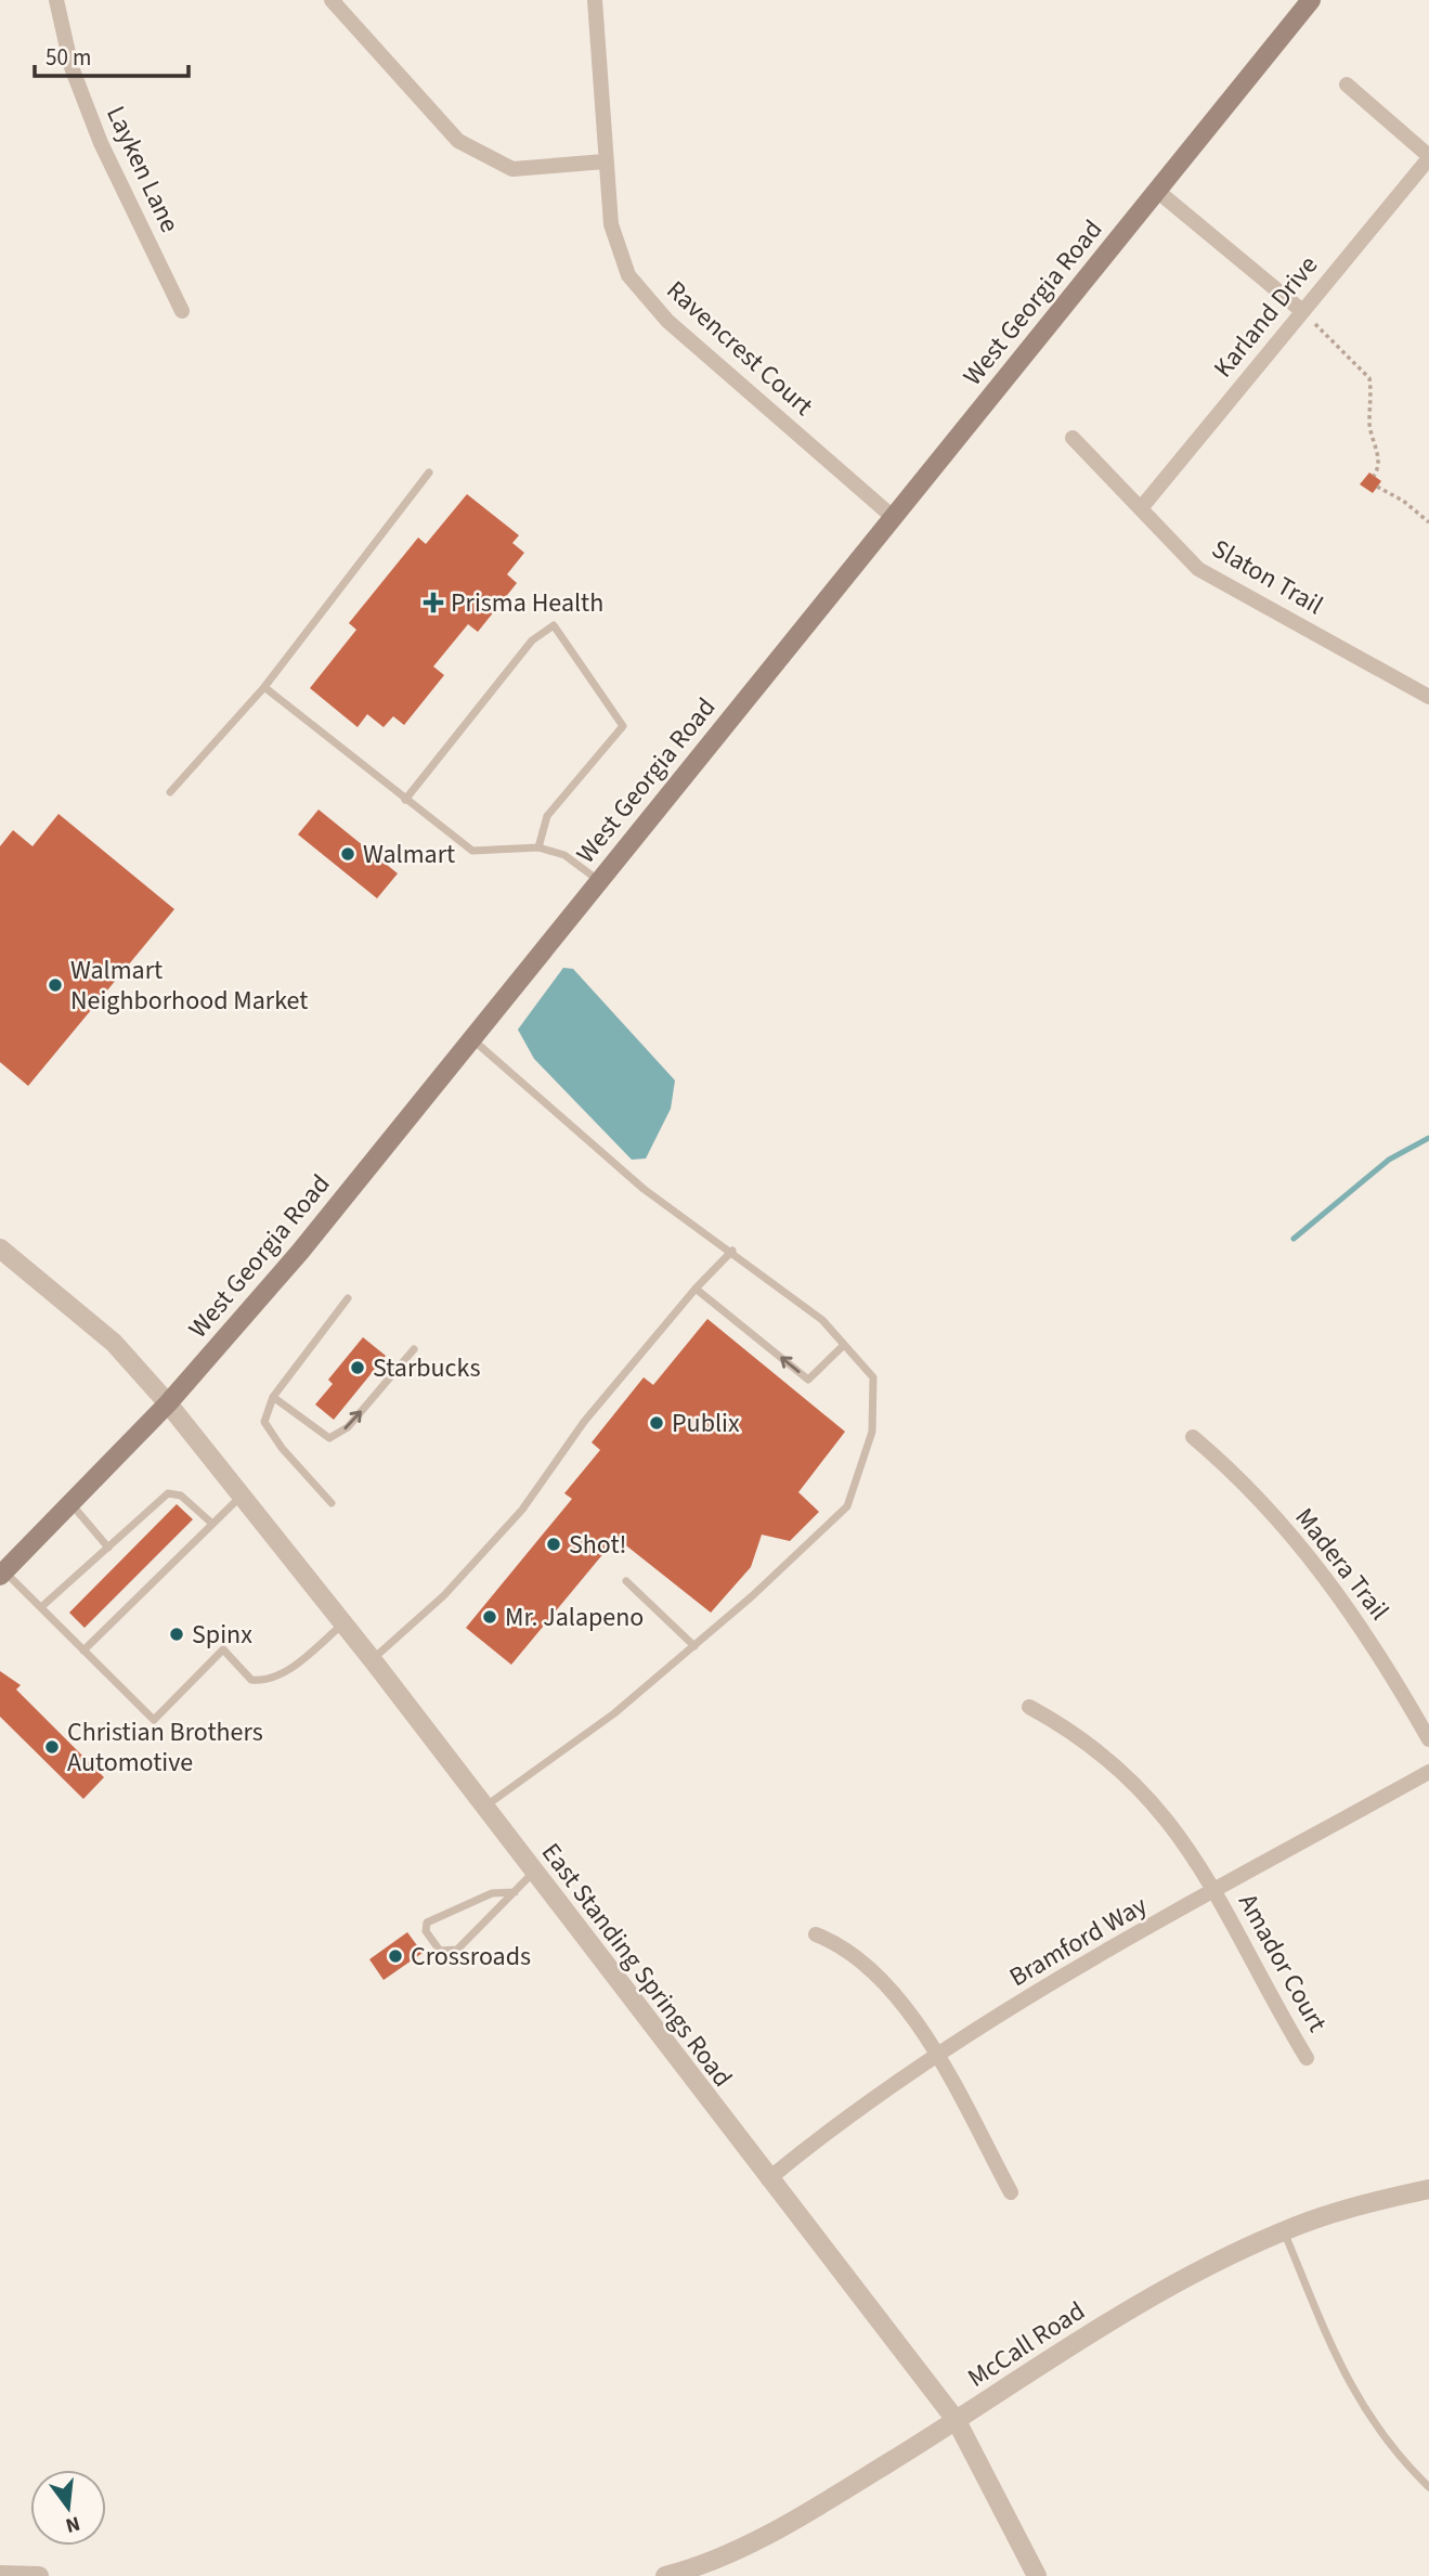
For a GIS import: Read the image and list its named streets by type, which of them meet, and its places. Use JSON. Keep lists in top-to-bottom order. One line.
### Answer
{"streets":{"main road":["West Georgia Road"],"street":["Layken Lane","Karland Drive","Ravencrest Court","Slaton Trail","Madera Trail","Bramford Way","Amador Court","East Standing Springs Road","McCall Road"]},"crossings":[["West Georgia Road","Ravencrest Court"],["West Georgia Road","East Standing Springs Road"],["Karland Drive","Slaton Trail"],["Bramford Way","Amador Court"],["Bramford Way","East Standing Springs Road"],["East Standing Springs Road","McCall Road"]],"places":{"health":["Prisma Health"],"other":["Walmart","Walmart Neighborhood Market","Starbucks","Publix","Shot!","Mr. Jalapeno","Spinx","Christian Brothers Automotive","Crossroads"]},"scale_bar":"50 m","north":"bottom"}
